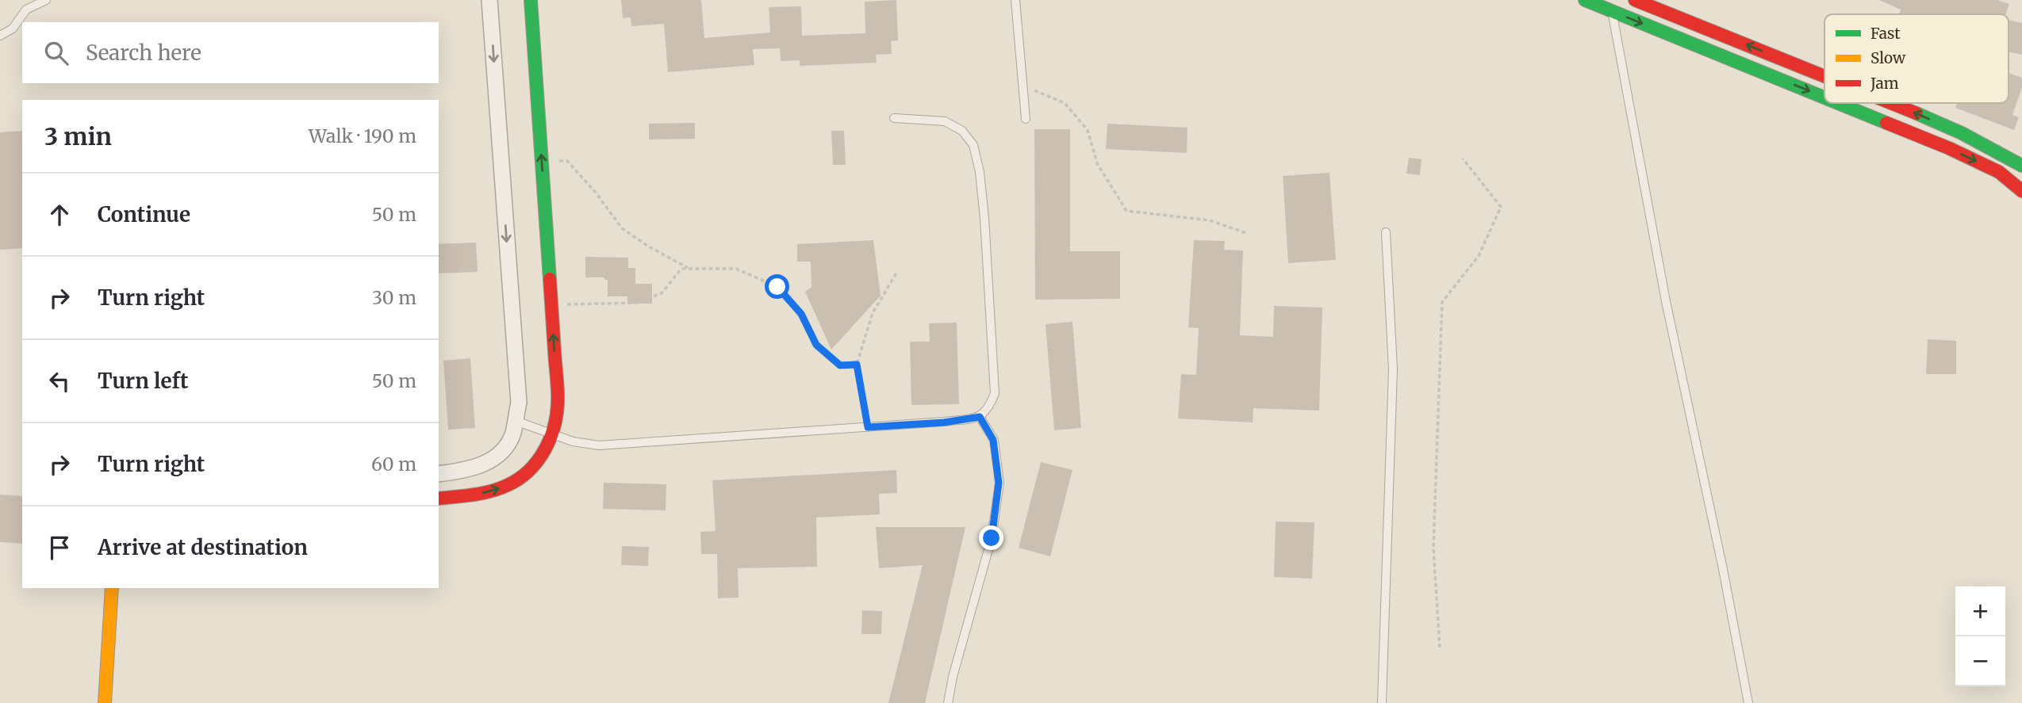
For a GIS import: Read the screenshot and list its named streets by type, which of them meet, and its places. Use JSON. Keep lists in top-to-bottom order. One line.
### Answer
{"legend":["Fast","Slow","Jam"],"page":{"search":"Search here","heading":["3 min","Walk · 190 m"],"list":[["Continue","50 m"],["Turn right","30 m"],["Turn left","50 m"],["Turn right","60 m"],"Arrive at destination"],"map_buttons":["+","−"]}}
